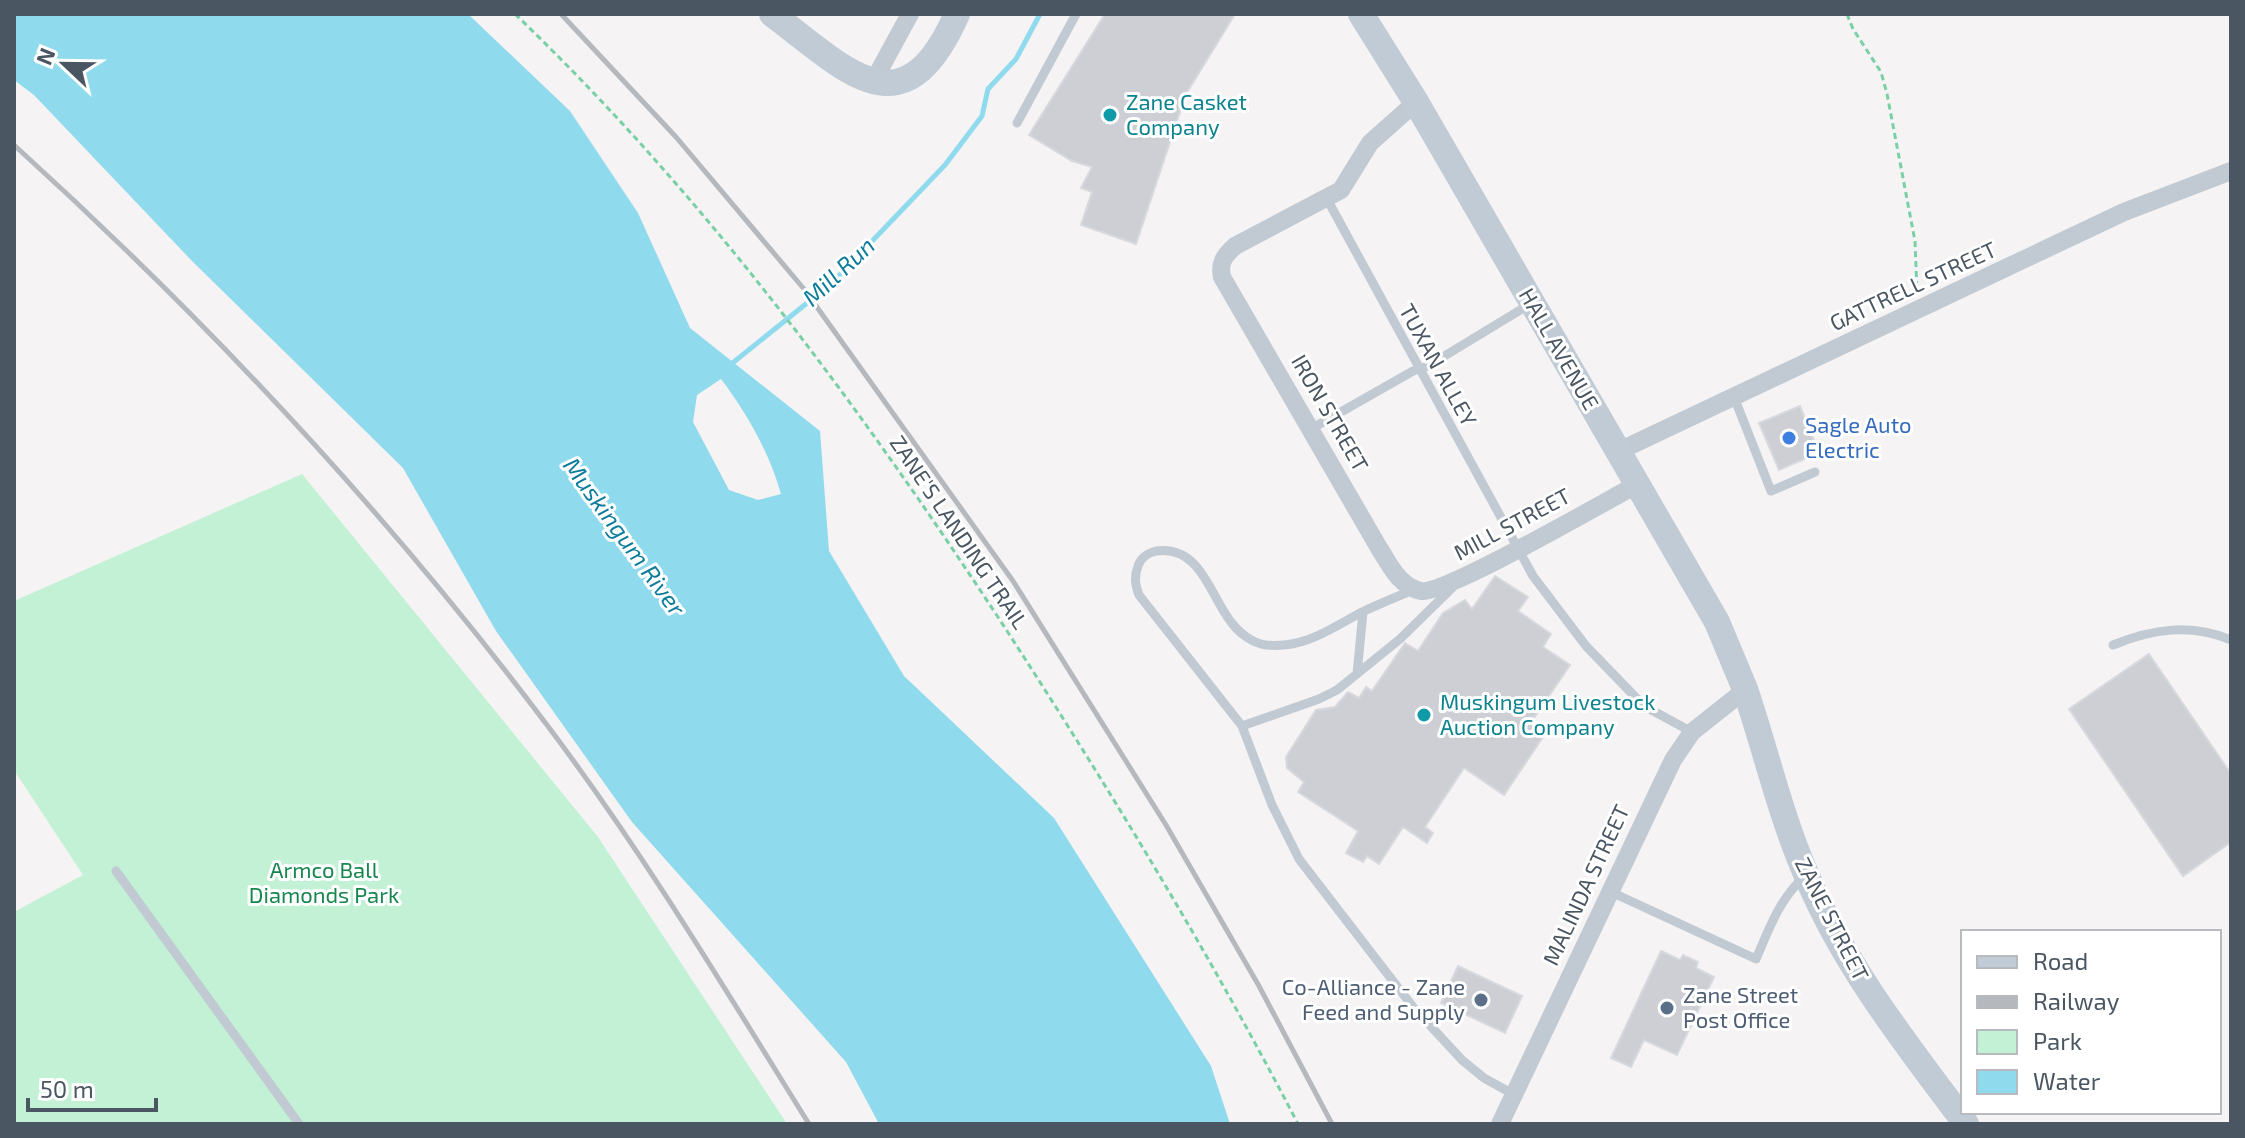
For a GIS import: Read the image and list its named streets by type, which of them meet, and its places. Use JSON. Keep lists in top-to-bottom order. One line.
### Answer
{"streets":{"main road":["HALL AVENUE","ZANE STREET"],"street":["GATTRELL STREET","IRON STREET","MILL STREET","MALINDA STREET"],"lane":["TUXAN ALLEY"],"path":["ZANE'S LANDING TRAIL"]},"crossings":[["GATTRELL STREET","HALL AVENUE"],["HALL AVENUE","MILL STREET"],["HALL AVENUE","MALINDA STREET"],["HALL AVENUE","ZANE STREET"],["TUXAN ALLEY","IRON STREET"],["TUXAN ALLEY","MILL STREET"],["TUXAN ALLEY","MALINDA STREET"],["IRON STREET","MILL STREET"],["MALINDA STREET","ZANE STREET"]],"water":["Mill Run","Muskingum River"],"parks":["Armco Ball Diamonds Park"],"places":["Zane Casket Company","Sagle Auto Electric","Muskingum Livestock Auction Company","Co-Alliance - Zane Feed and Supply","Zane Street Post Office"],"legend":["Road","Railway","Park","Water"],"scale_bar":"50 m","north":"left"}
